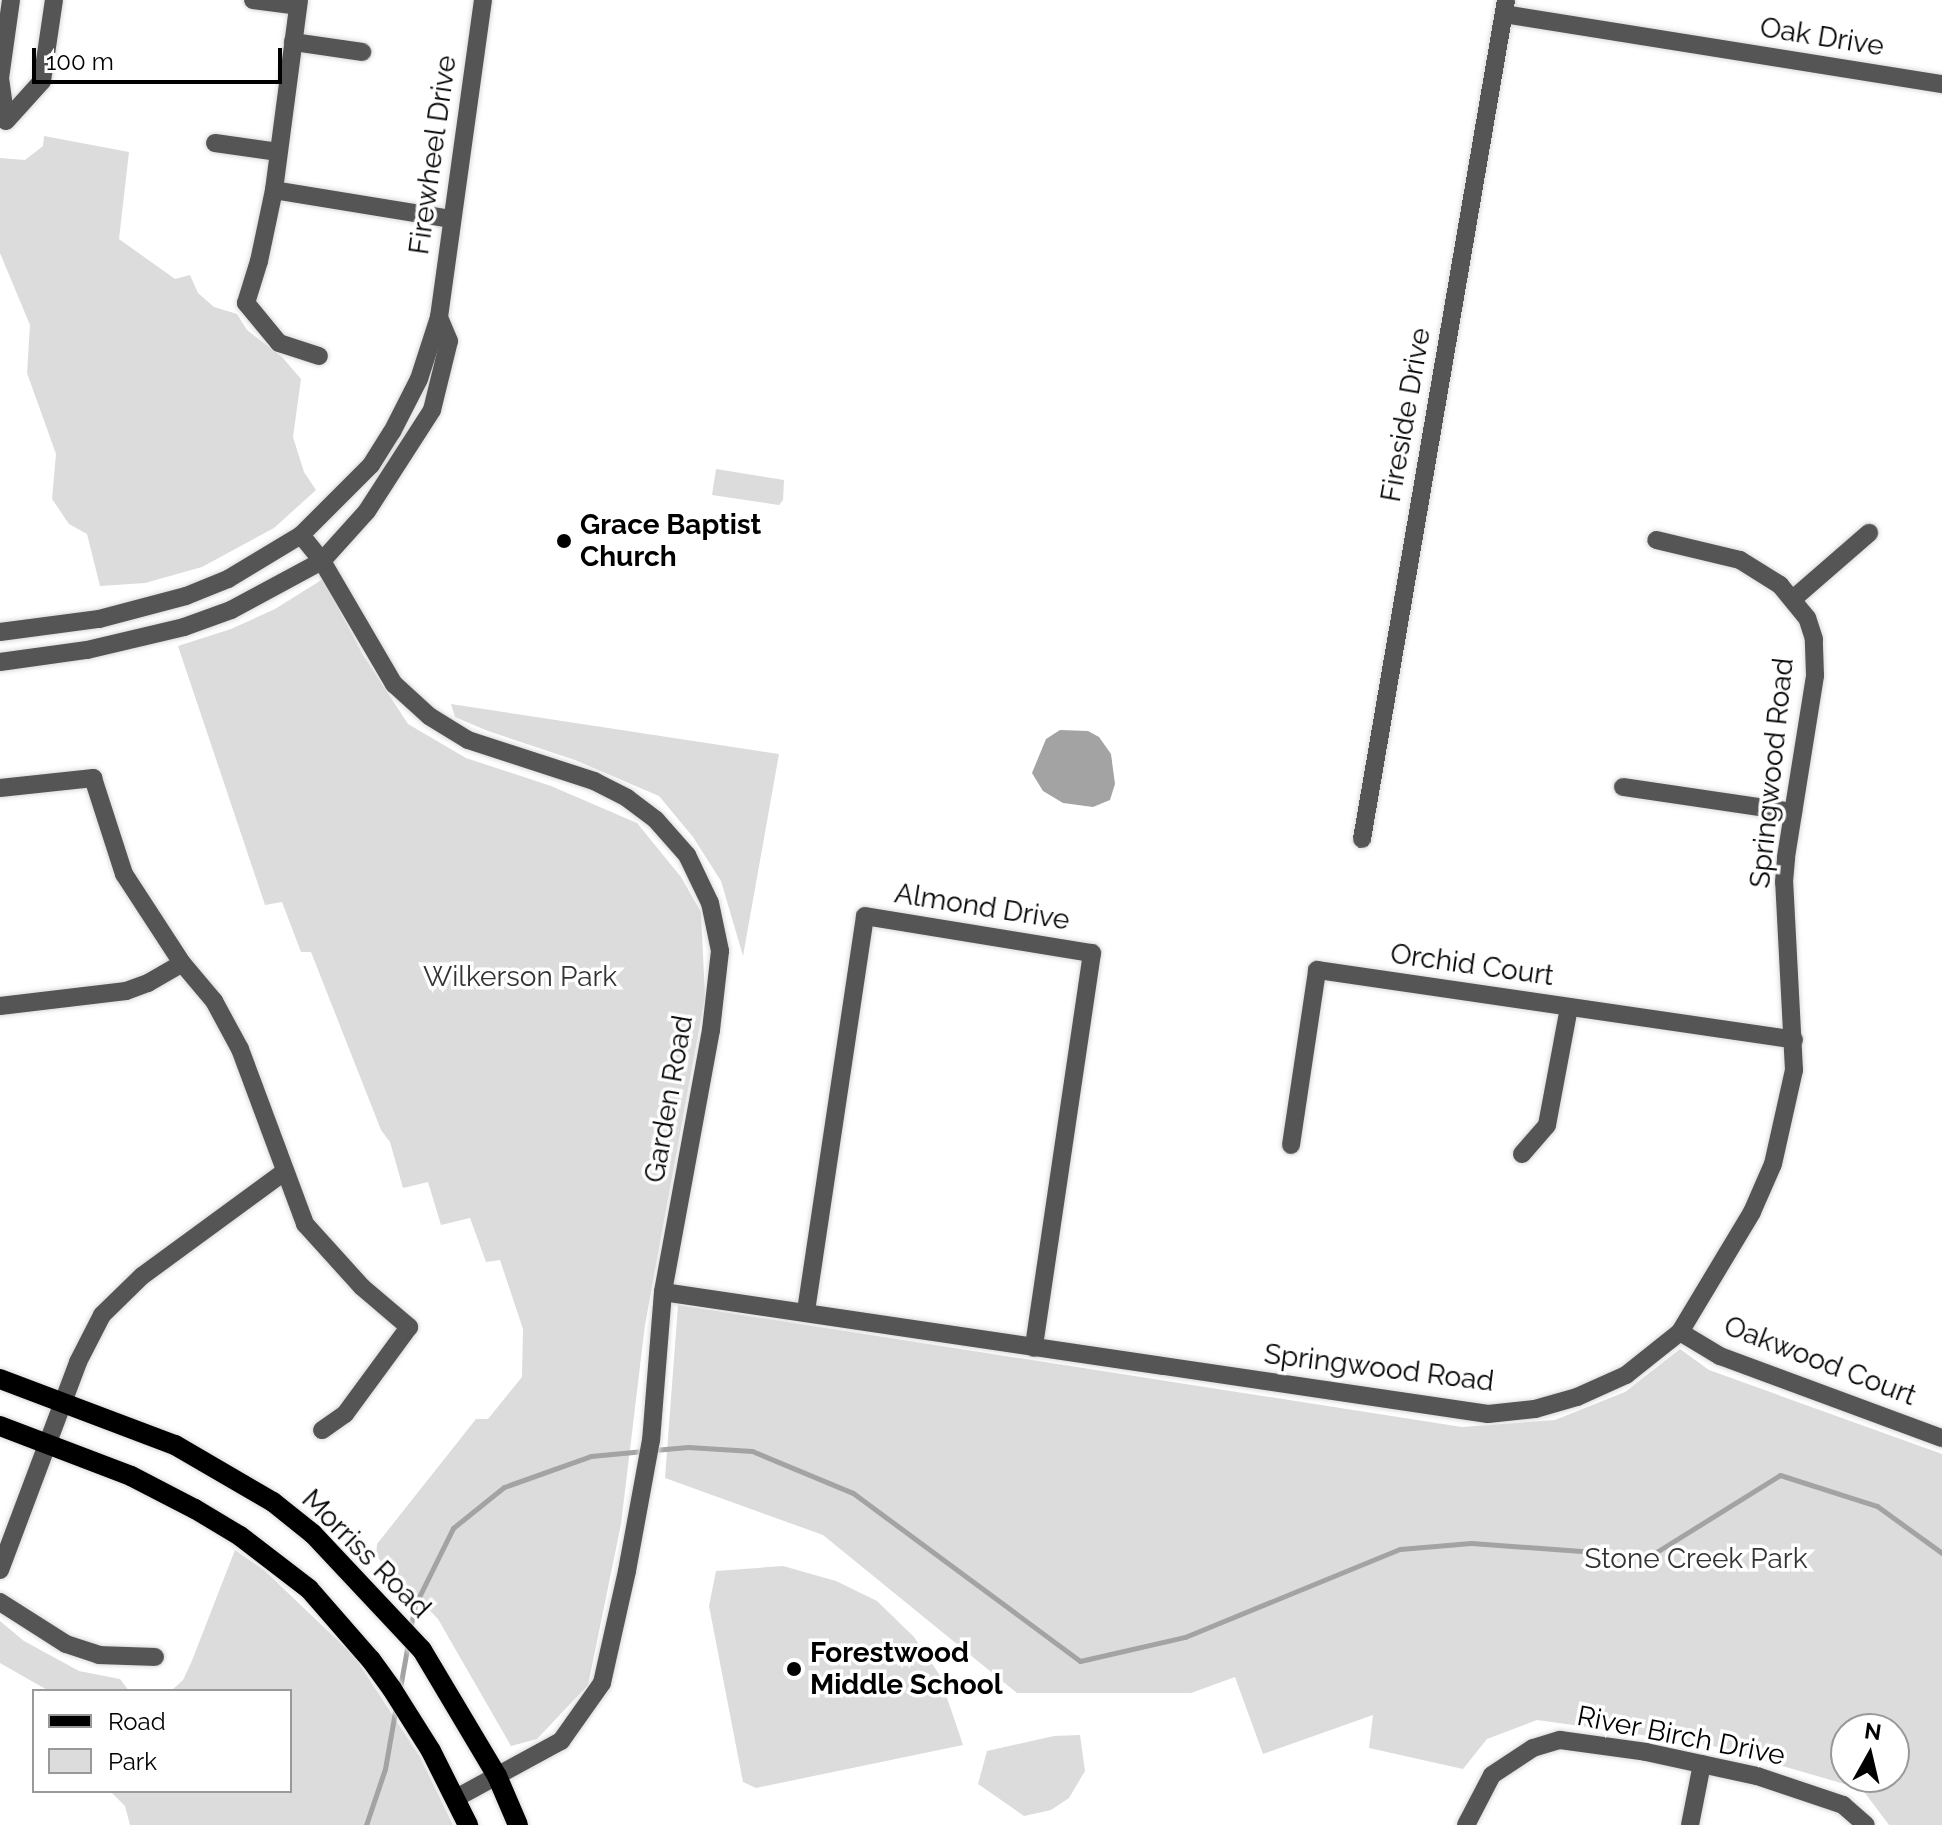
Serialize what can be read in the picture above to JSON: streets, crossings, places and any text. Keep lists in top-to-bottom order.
{
  "streets": {
    "main road": ["Morriss Road"],
    "street": [
      "Oak Drive",
      "Firewheel Drive",
      "Fireside Drive",
      "Springwood Road",
      "Almond Drive",
      "Orchid Court",
      "Garden Road",
      "Oakwood Court",
      "River Birch Drive"
    ]
  },
  "crossings": [
    ["Oak Drive", "Fireside Drive"],
    ["Firewheel Drive", "Garden Road"],
    ["Springwood Road", "Almond Drive"],
    ["Springwood Road", "Orchid Court"],
    ["Springwood Road", "Garden Road"],
    ["Springwood Road", "Oakwood Court"],
    ["Garden Road", "Morriss Road"]
  ],
  "parks": ["Wilkerson Park", "Stone Creek Park"],
  "places": ["Grace Baptist Church", "Forestwood Middle School"],
  "legend": ["Road", "Park"],
  "scale_bar": "100 m",
  "north": "top"
}
